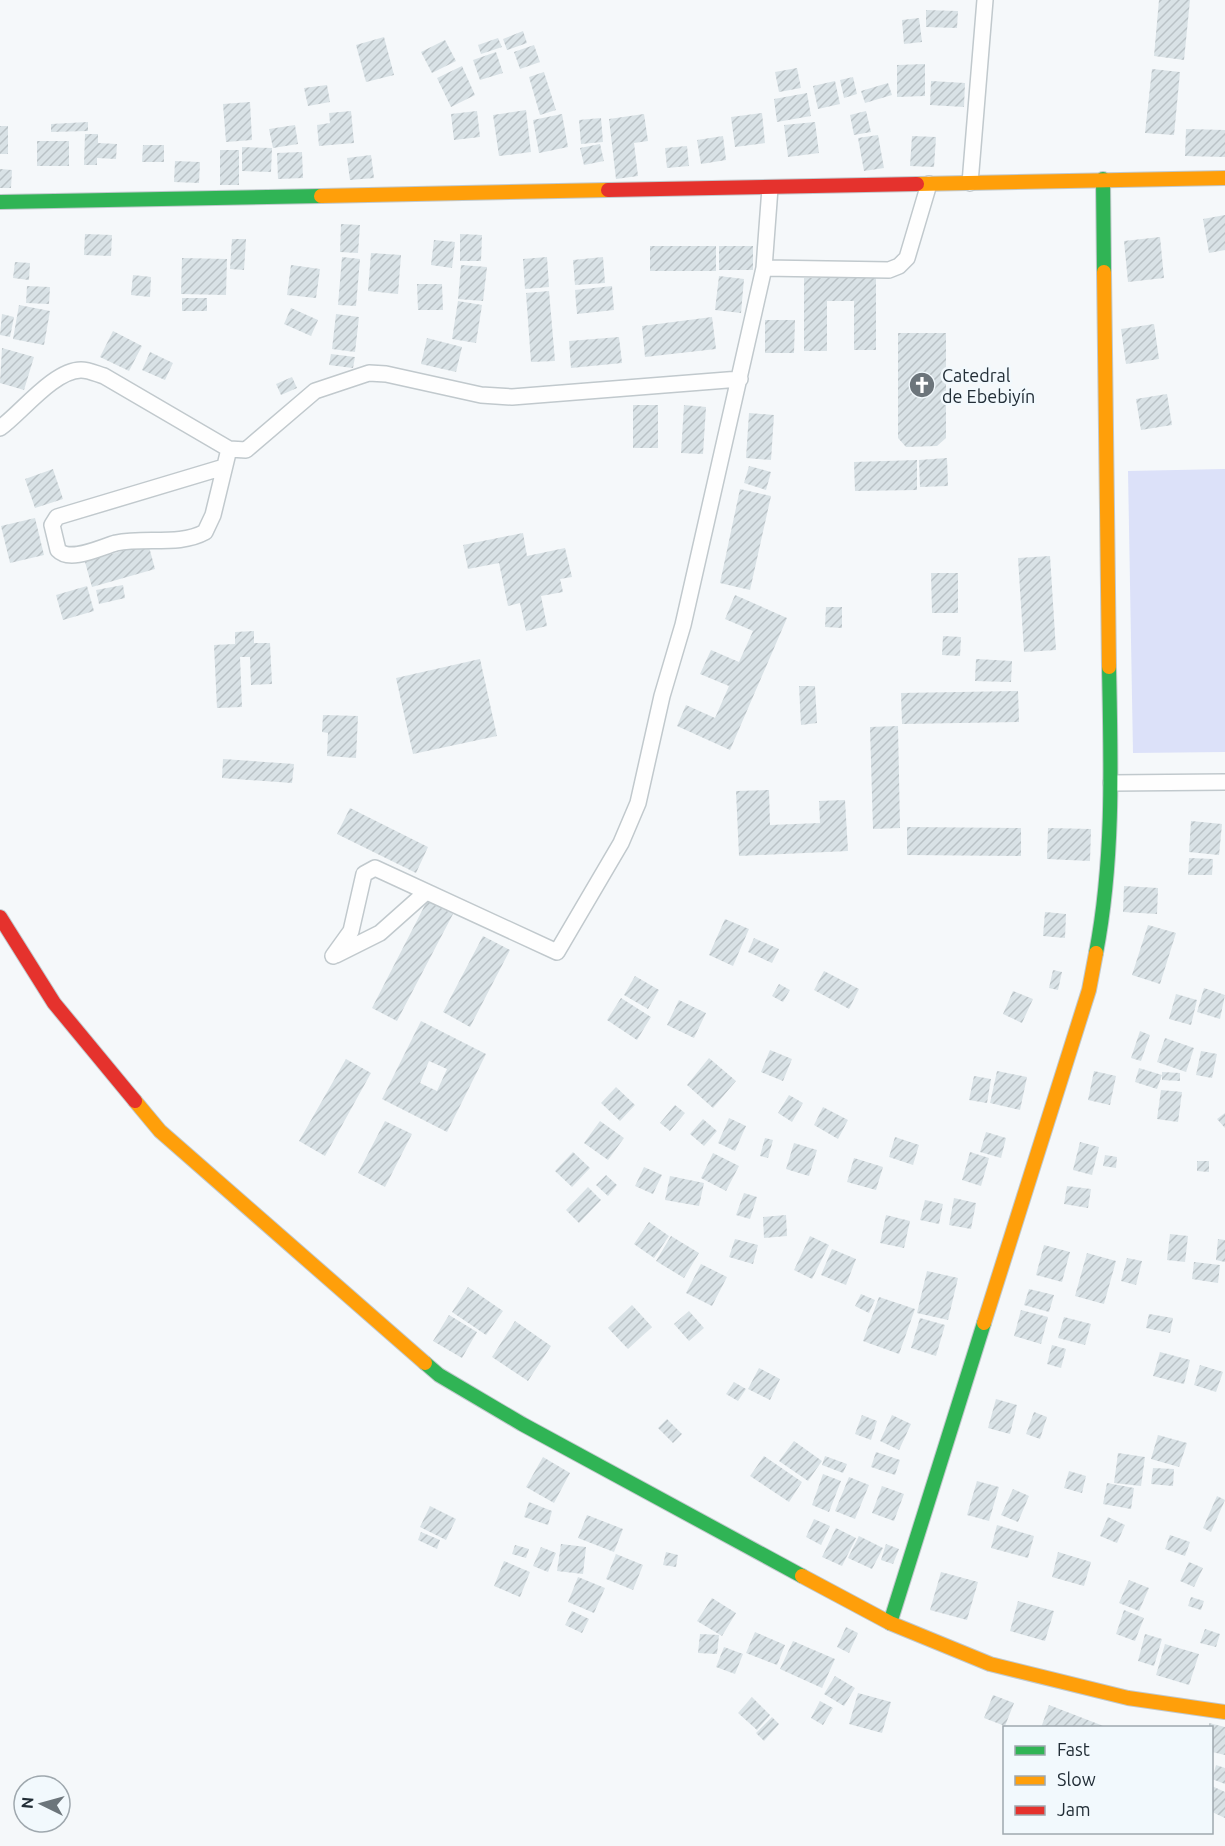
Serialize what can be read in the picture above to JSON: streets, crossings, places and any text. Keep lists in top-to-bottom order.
{
  "places": {
    "church": ["Catedral de Ebebiyín"]
  },
  "legend": ["Fast", "Slow", "Jam"],
  "north": "left"
}
